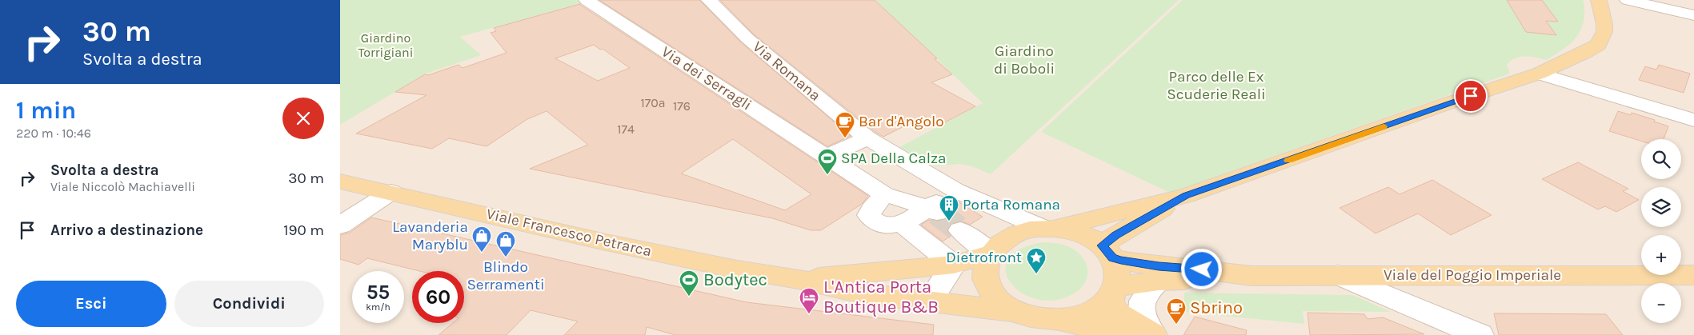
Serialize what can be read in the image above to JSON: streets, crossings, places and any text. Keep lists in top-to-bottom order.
{
  "streets": {
    "main road": ["Viale Francesco Petrarca", "Viale del Poggio Imperiale"],
    "street": ["Via Romana", "Via dei Serragli"]
  },
  "crossings": [
    ["Via Romana", "Viale Francesco Petrarca"],
    ["Via Romana", "Viale del Poggio Imperiale"],
    ["Viale Francesco Petrarca", "Viale del Poggio Imperiale"]
  ],
  "parks": ["Giardino Torrigiani", "Giardino di Boboli", "Parco delle Ex Scuderie Reali"],
  "places": {
    "cafe": ["Bar d'Angolo", "Sbrino"],
    "sports": ["SPA Della Calza", "Bodytec"],
    "building": ["Porta Romana"],
    "shop": ["Lavanderia Maryblu", "Blindo Serramenti"],
    "place": ["Dietrofront"],
    "hotel": ["L'Antica Porta Boutique B&B"]
  },
  "house_numbers": ["170a", "176", "174"],
  "page": {
    "turn": ["30 m", "Svolta a destra"],
    "heading": ["1 min", "220 m · 10:46"],
    "map_buttons": ["+", "−"],
    "list": [
      {
        "name": "Svolta a destra",
        "note": "Viale Niccolò Machiavelli",
        "value": "30 m"
      },
      {
        "name": "Arrivo a destinazione",
        "value": "190 m"
      }
    ],
    "speed": "55 km/h",
    "limit": "60",
    "buttons": ["Esci", "Condividi"]
  }
}
